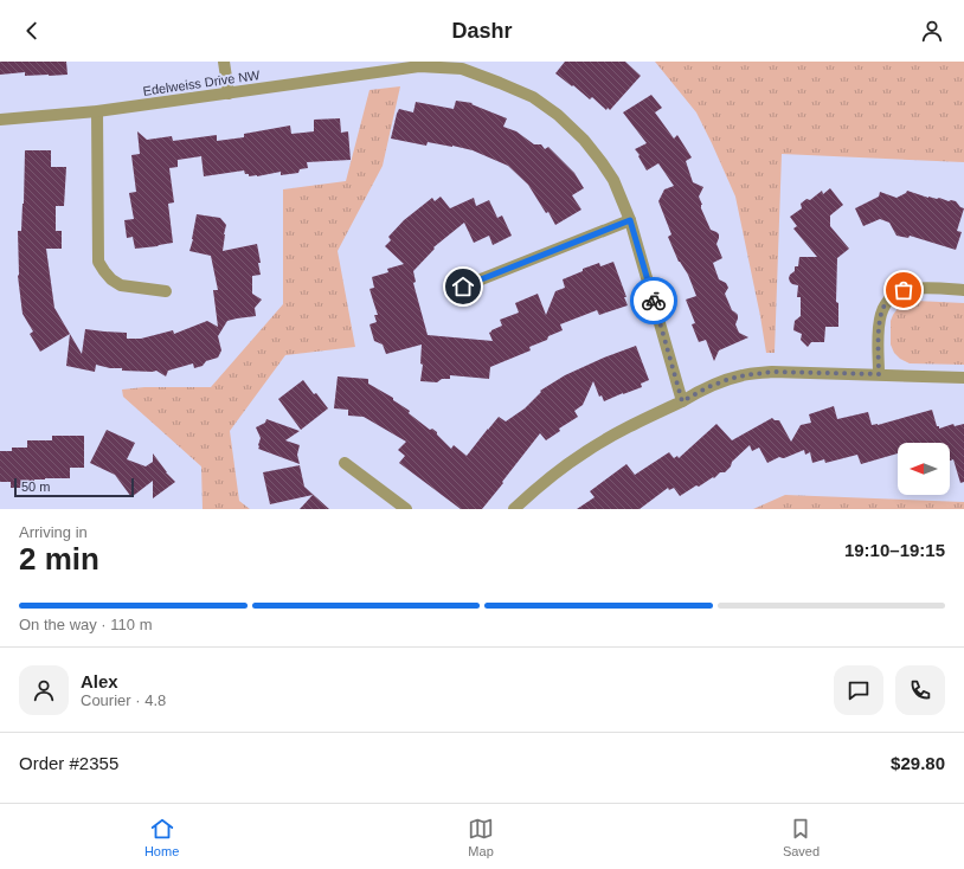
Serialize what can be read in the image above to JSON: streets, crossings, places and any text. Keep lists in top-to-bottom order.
{
  "streets": {
    "street": ["Edelweiss Drive NW"]
  },
  "scale_bar": "50 m",
  "north": "left",
  "page": {
    "header": "Dashr",
    "scale": "50 m",
    "heading": ["2 min", "Arriving in", "19:10–19:15"],
    "panel": [
      "Alex",
      "Courier · 4.8",
      "Order #2355",
      "$29.80"
    ],
    "bar": "On the way · 110 m",
    "tabs": ["Home", "Map", "Saved"]
  }
}
